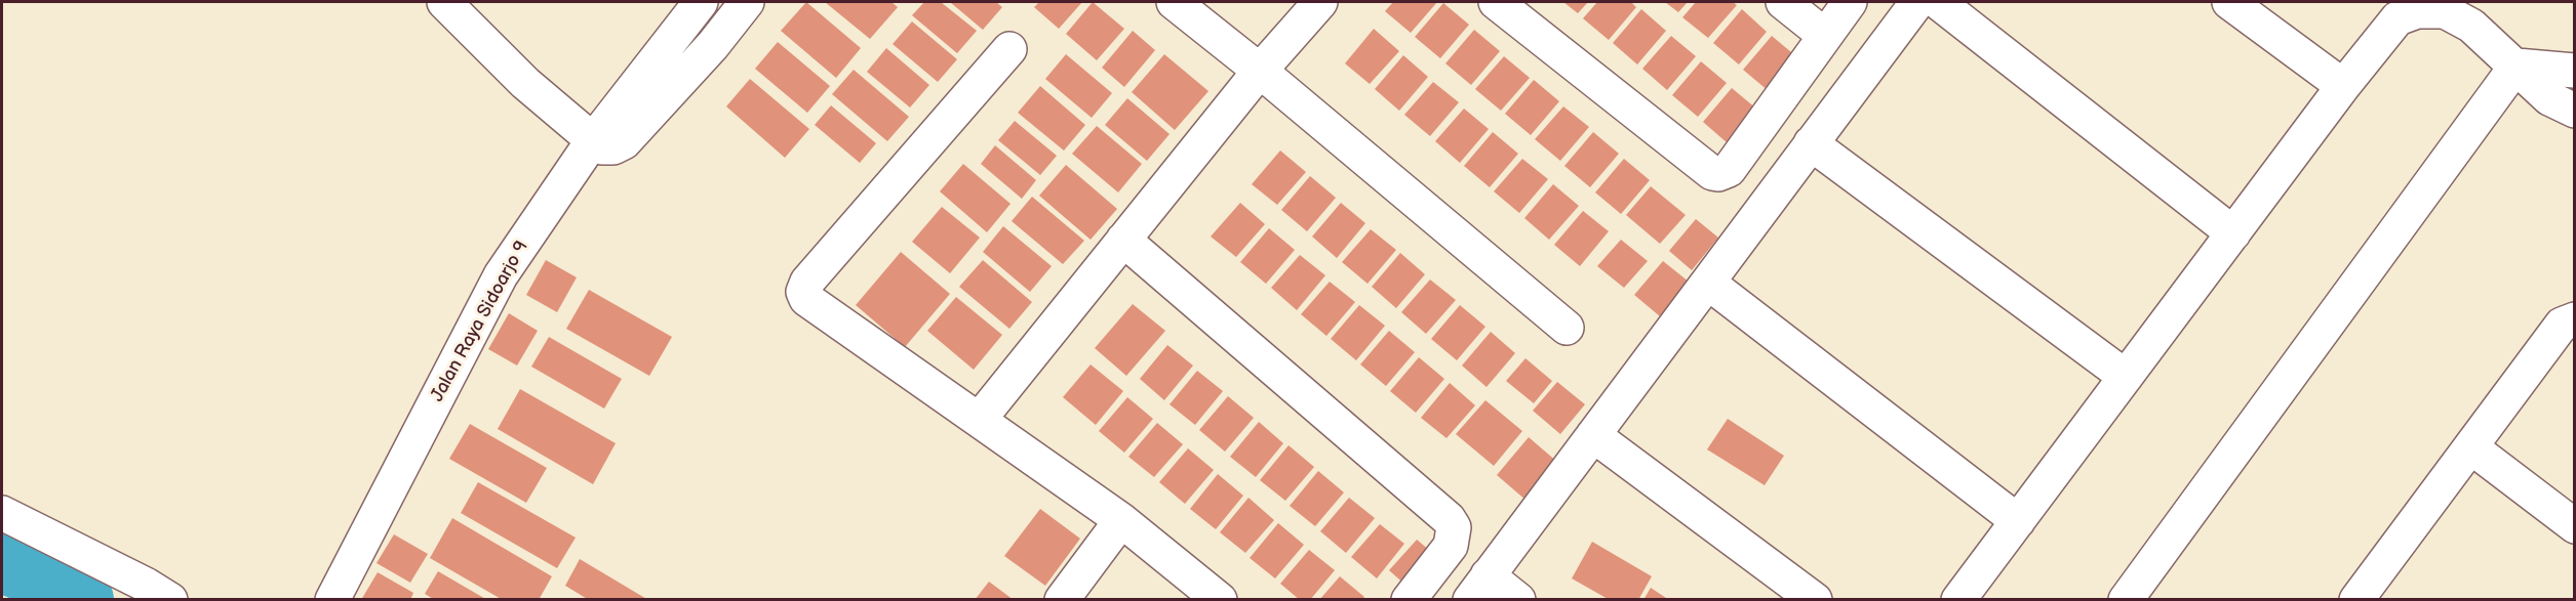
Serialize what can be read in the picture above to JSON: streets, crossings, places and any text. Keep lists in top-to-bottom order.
{
  "streets": {
    "street": ["Jalan Raya Sidoarjo 9"]
  }
}
